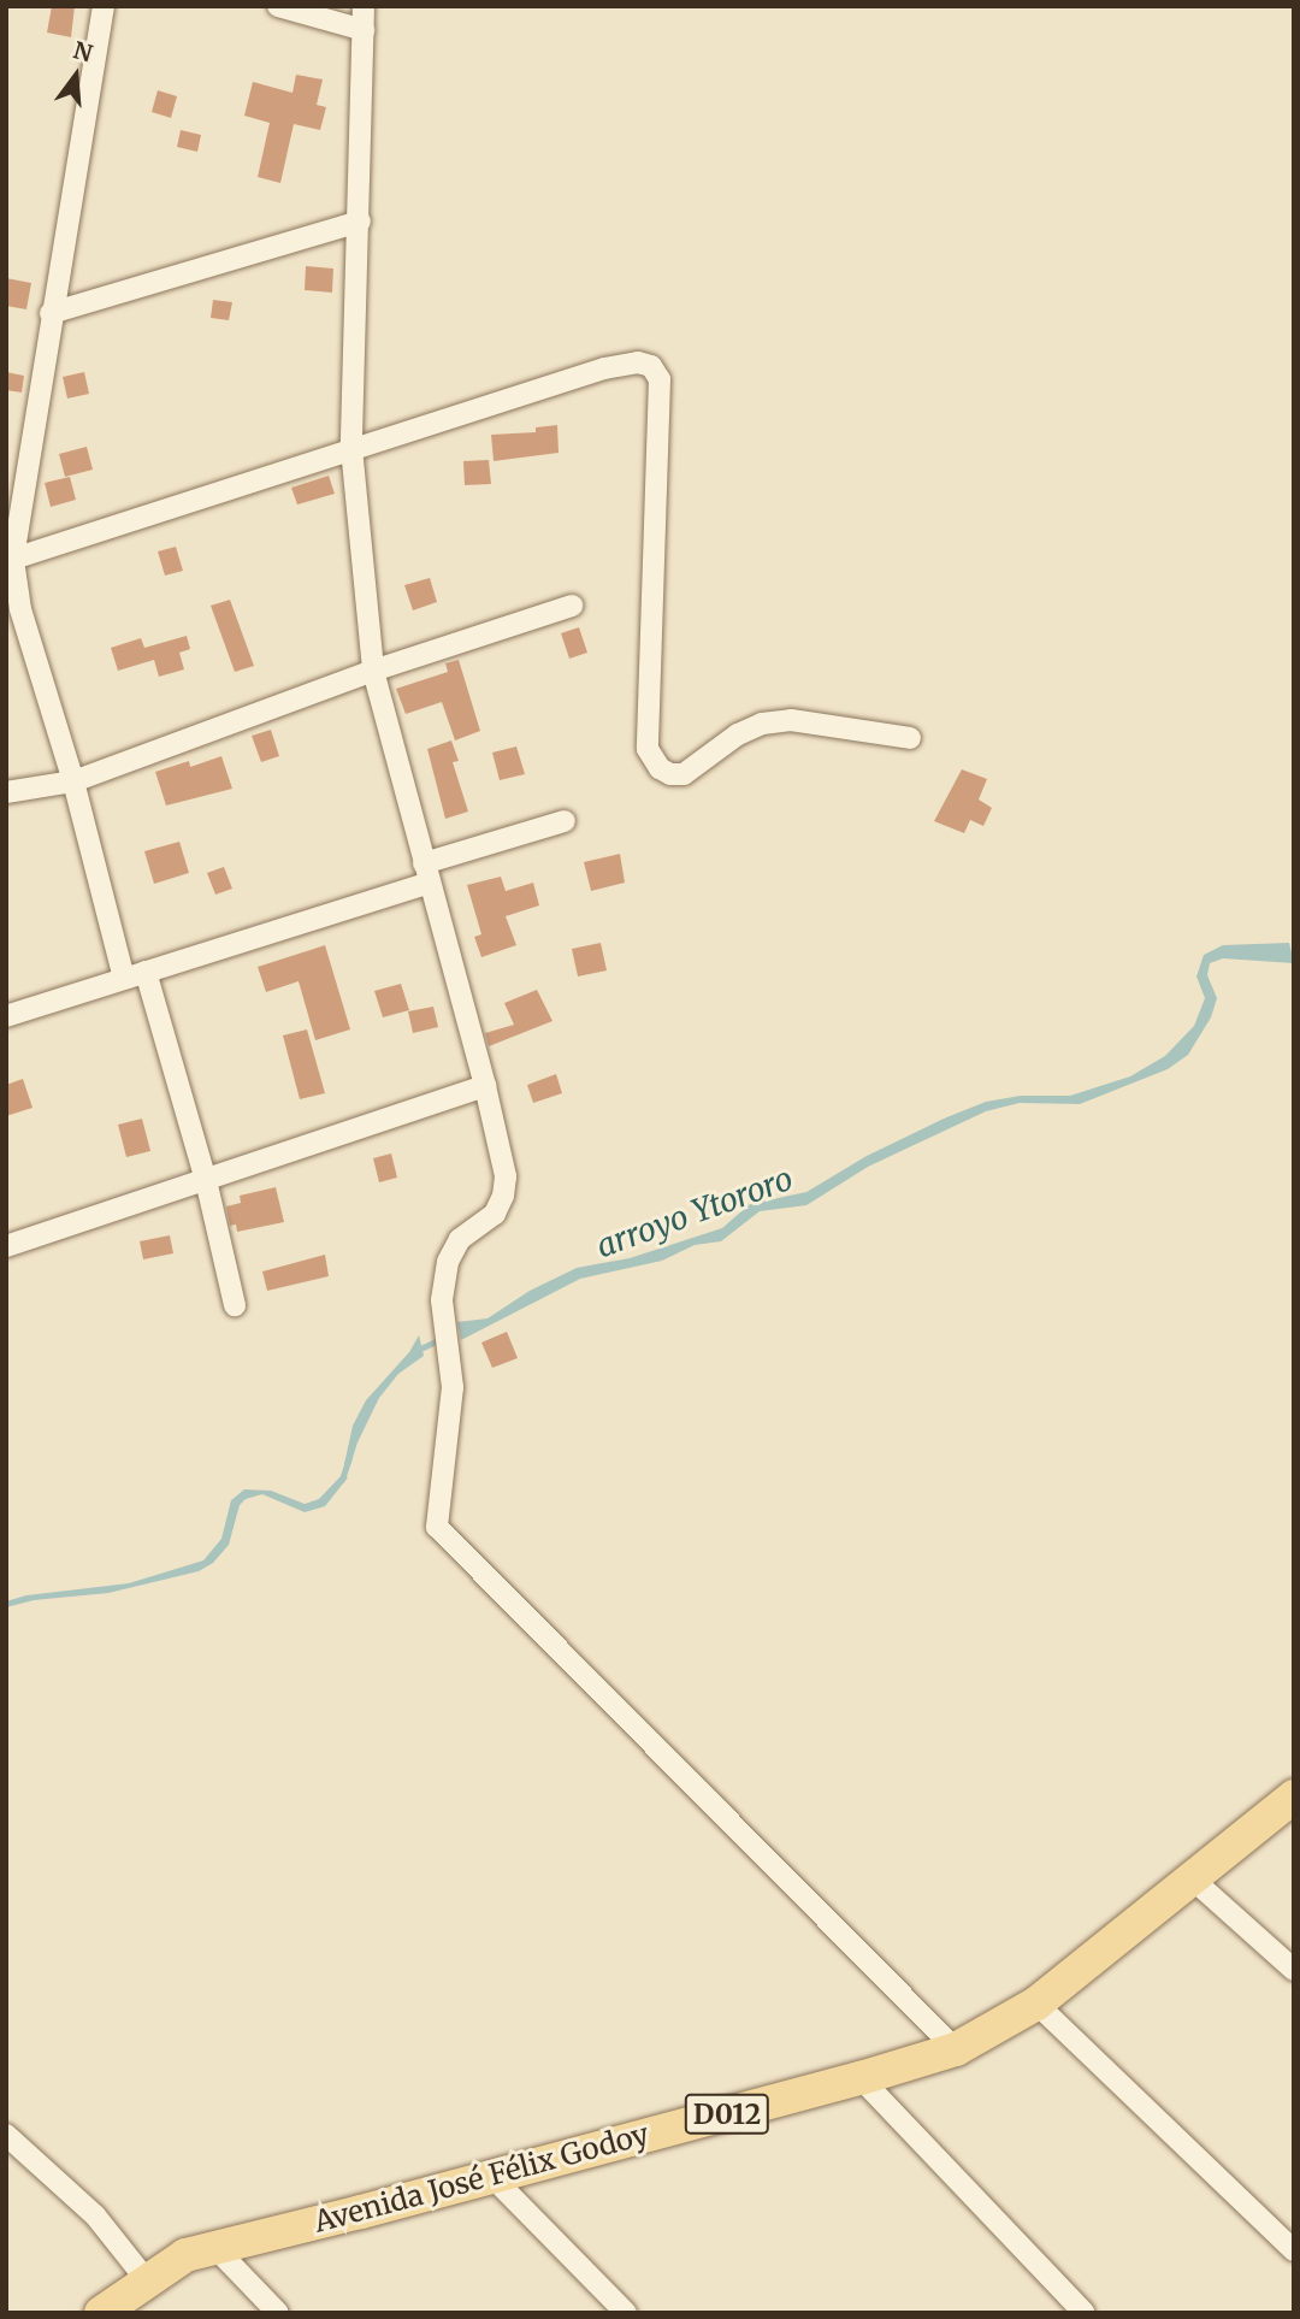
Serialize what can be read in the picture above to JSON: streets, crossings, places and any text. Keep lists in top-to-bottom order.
{
  "streets": {
    "main road": ["D012", "Avenida José Félix Godoy"]
  },
  "water": ["arroyo Ytororo"],
  "north": "top"
}
